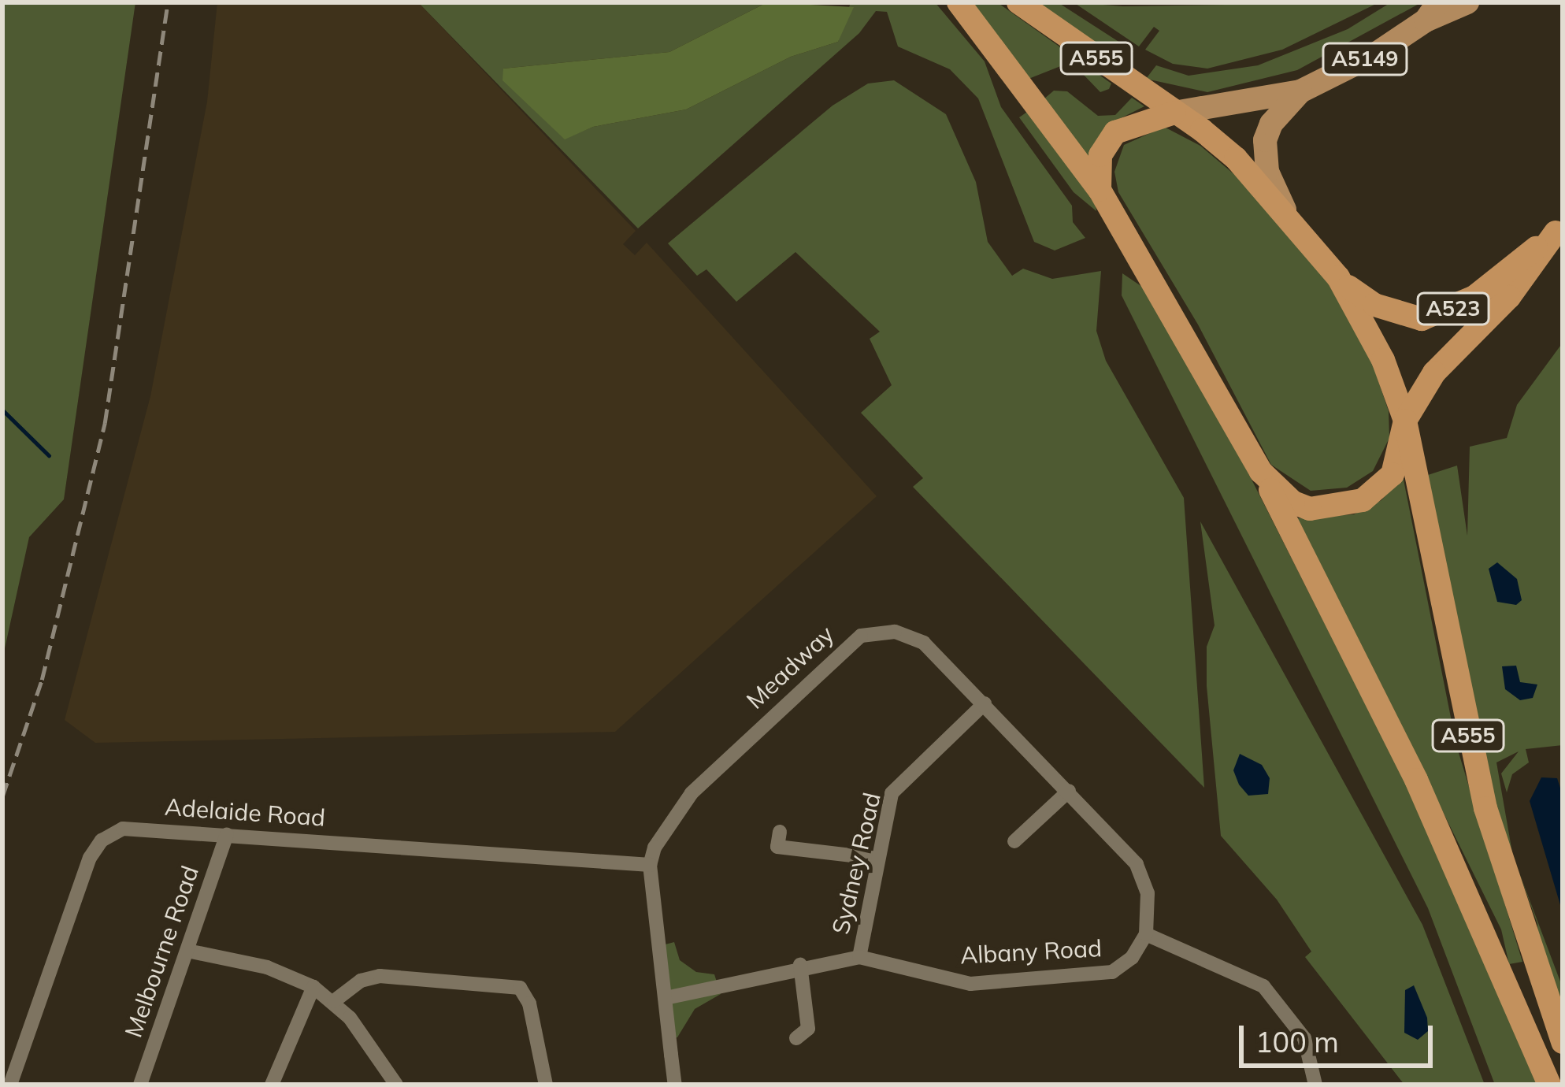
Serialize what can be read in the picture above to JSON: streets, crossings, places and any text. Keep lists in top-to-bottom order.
{
  "streets": {
    "highway": ["A555", "A523"],
    "main road": ["A5149"],
    "street": [
      "Meadway",
      "Adelaide Road",
      "Sydney Road",
      "Melbourne Road",
      "Albany Road"
    ]
  },
  "crossings": [
    ["A555", "A5149"],
    ["A555", "A523"],
    ["Meadway", "Adelaide Road"],
    ["Meadway", "Sydney Road"],
    ["Meadway", "Albany Road"],
    ["Adelaide Road", "Melbourne Road"],
    ["Sydney Road", "Albany Road"]
  ],
  "scale_bar": "100 m"
}
